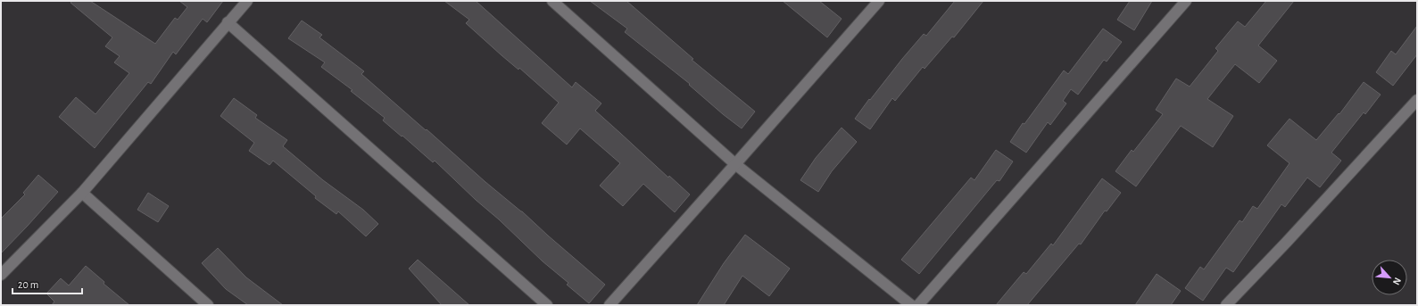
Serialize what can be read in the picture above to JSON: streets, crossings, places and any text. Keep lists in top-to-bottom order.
{
  "scale_bar": "20 m",
  "north": "bottom right"
}
